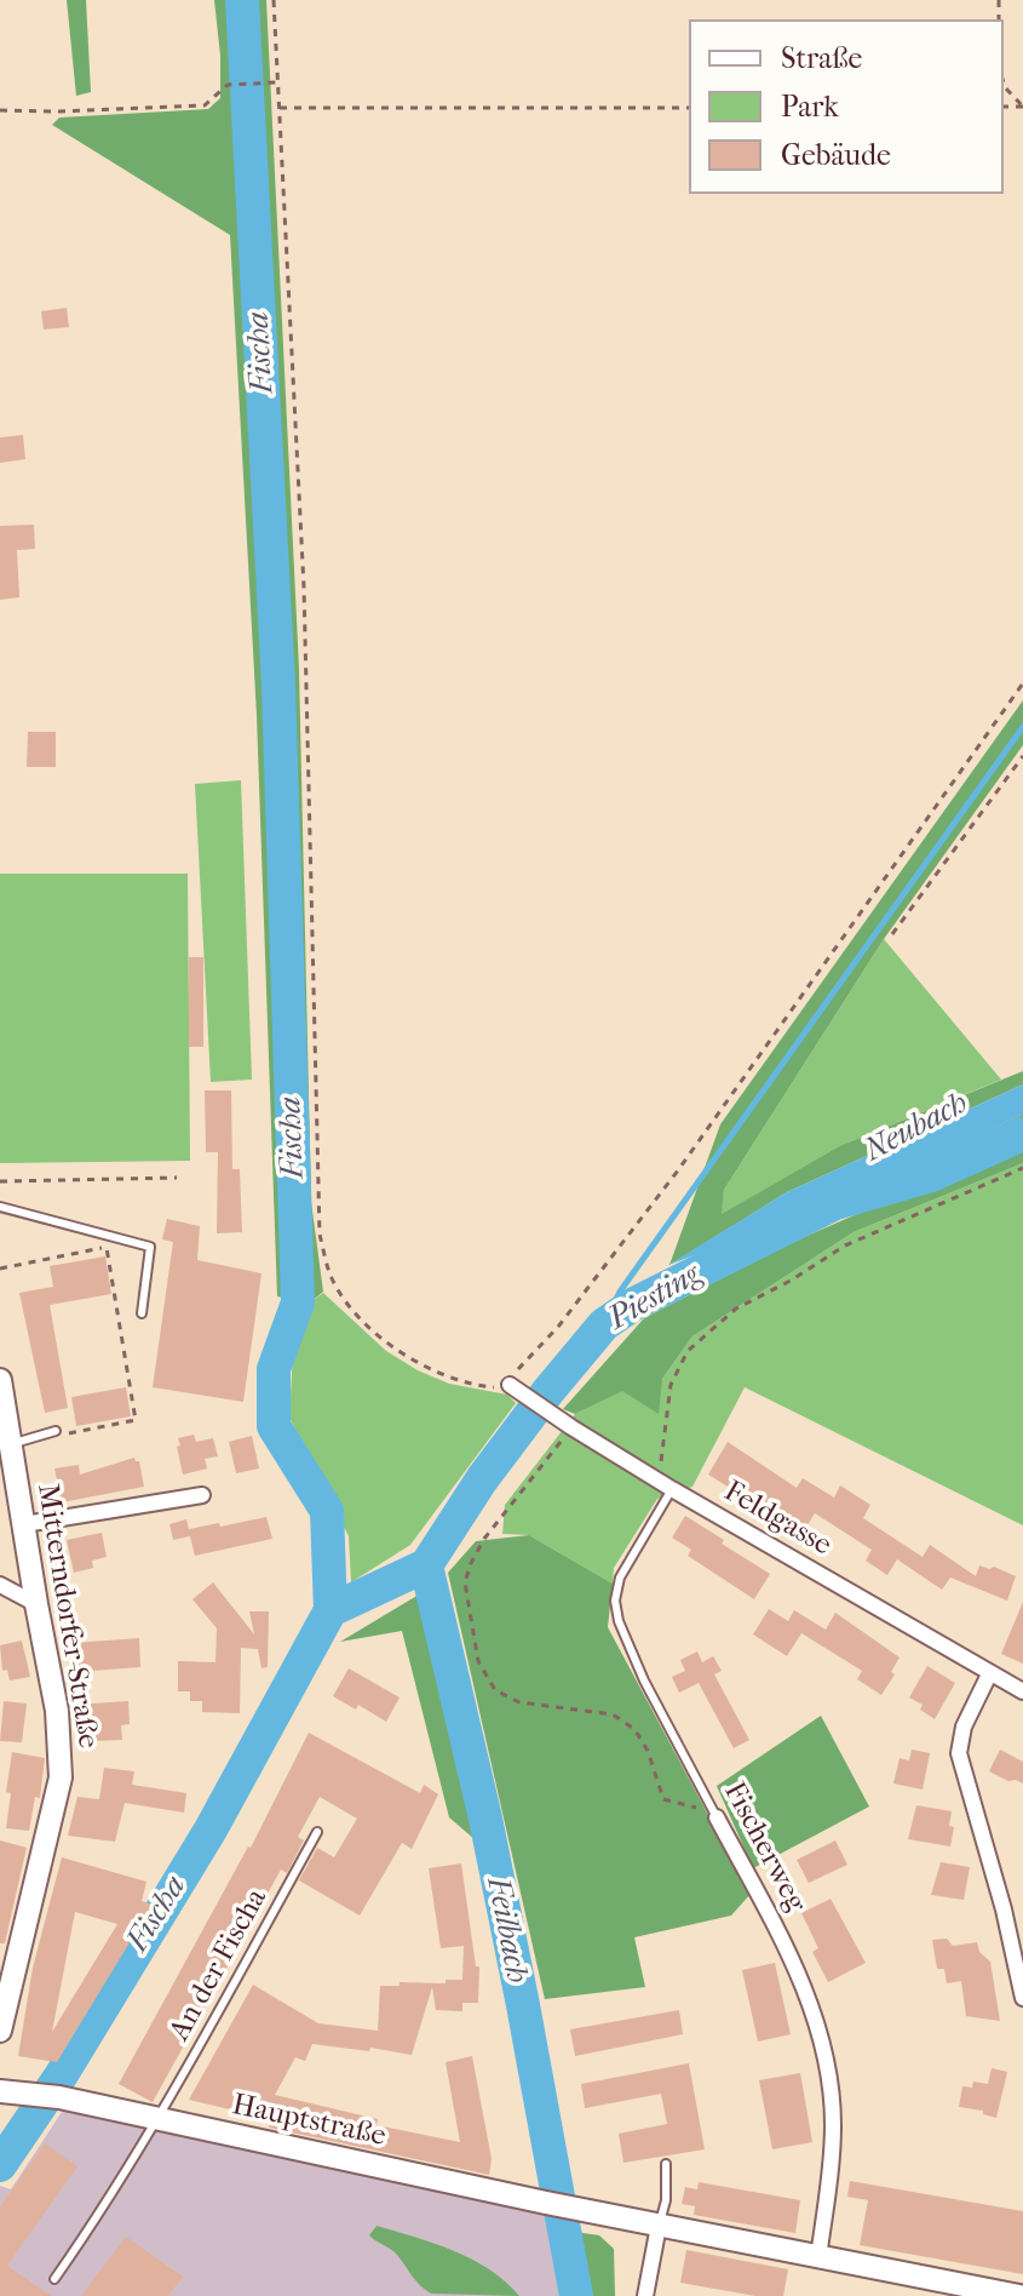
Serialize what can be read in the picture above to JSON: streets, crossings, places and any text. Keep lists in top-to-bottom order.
{
  "streets": {
    "main road": ["Mitterndorfer-Straße", "Hauptstraße"],
    "street": ["Feldgasse", "Fischerweg"],
    "lane": ["An der Fischa"]
  },
  "crossings": [
    ["Feldgasse", "Fischerweg"],
    ["An der Fischa", "Hauptstraße"]
  ],
  "water": [
    "Fischa",
    "Neubach",
    "Piesting",
    "Feilbach"
  ],
  "legend": ["Straße", "Park", "Gebäude"]
}
